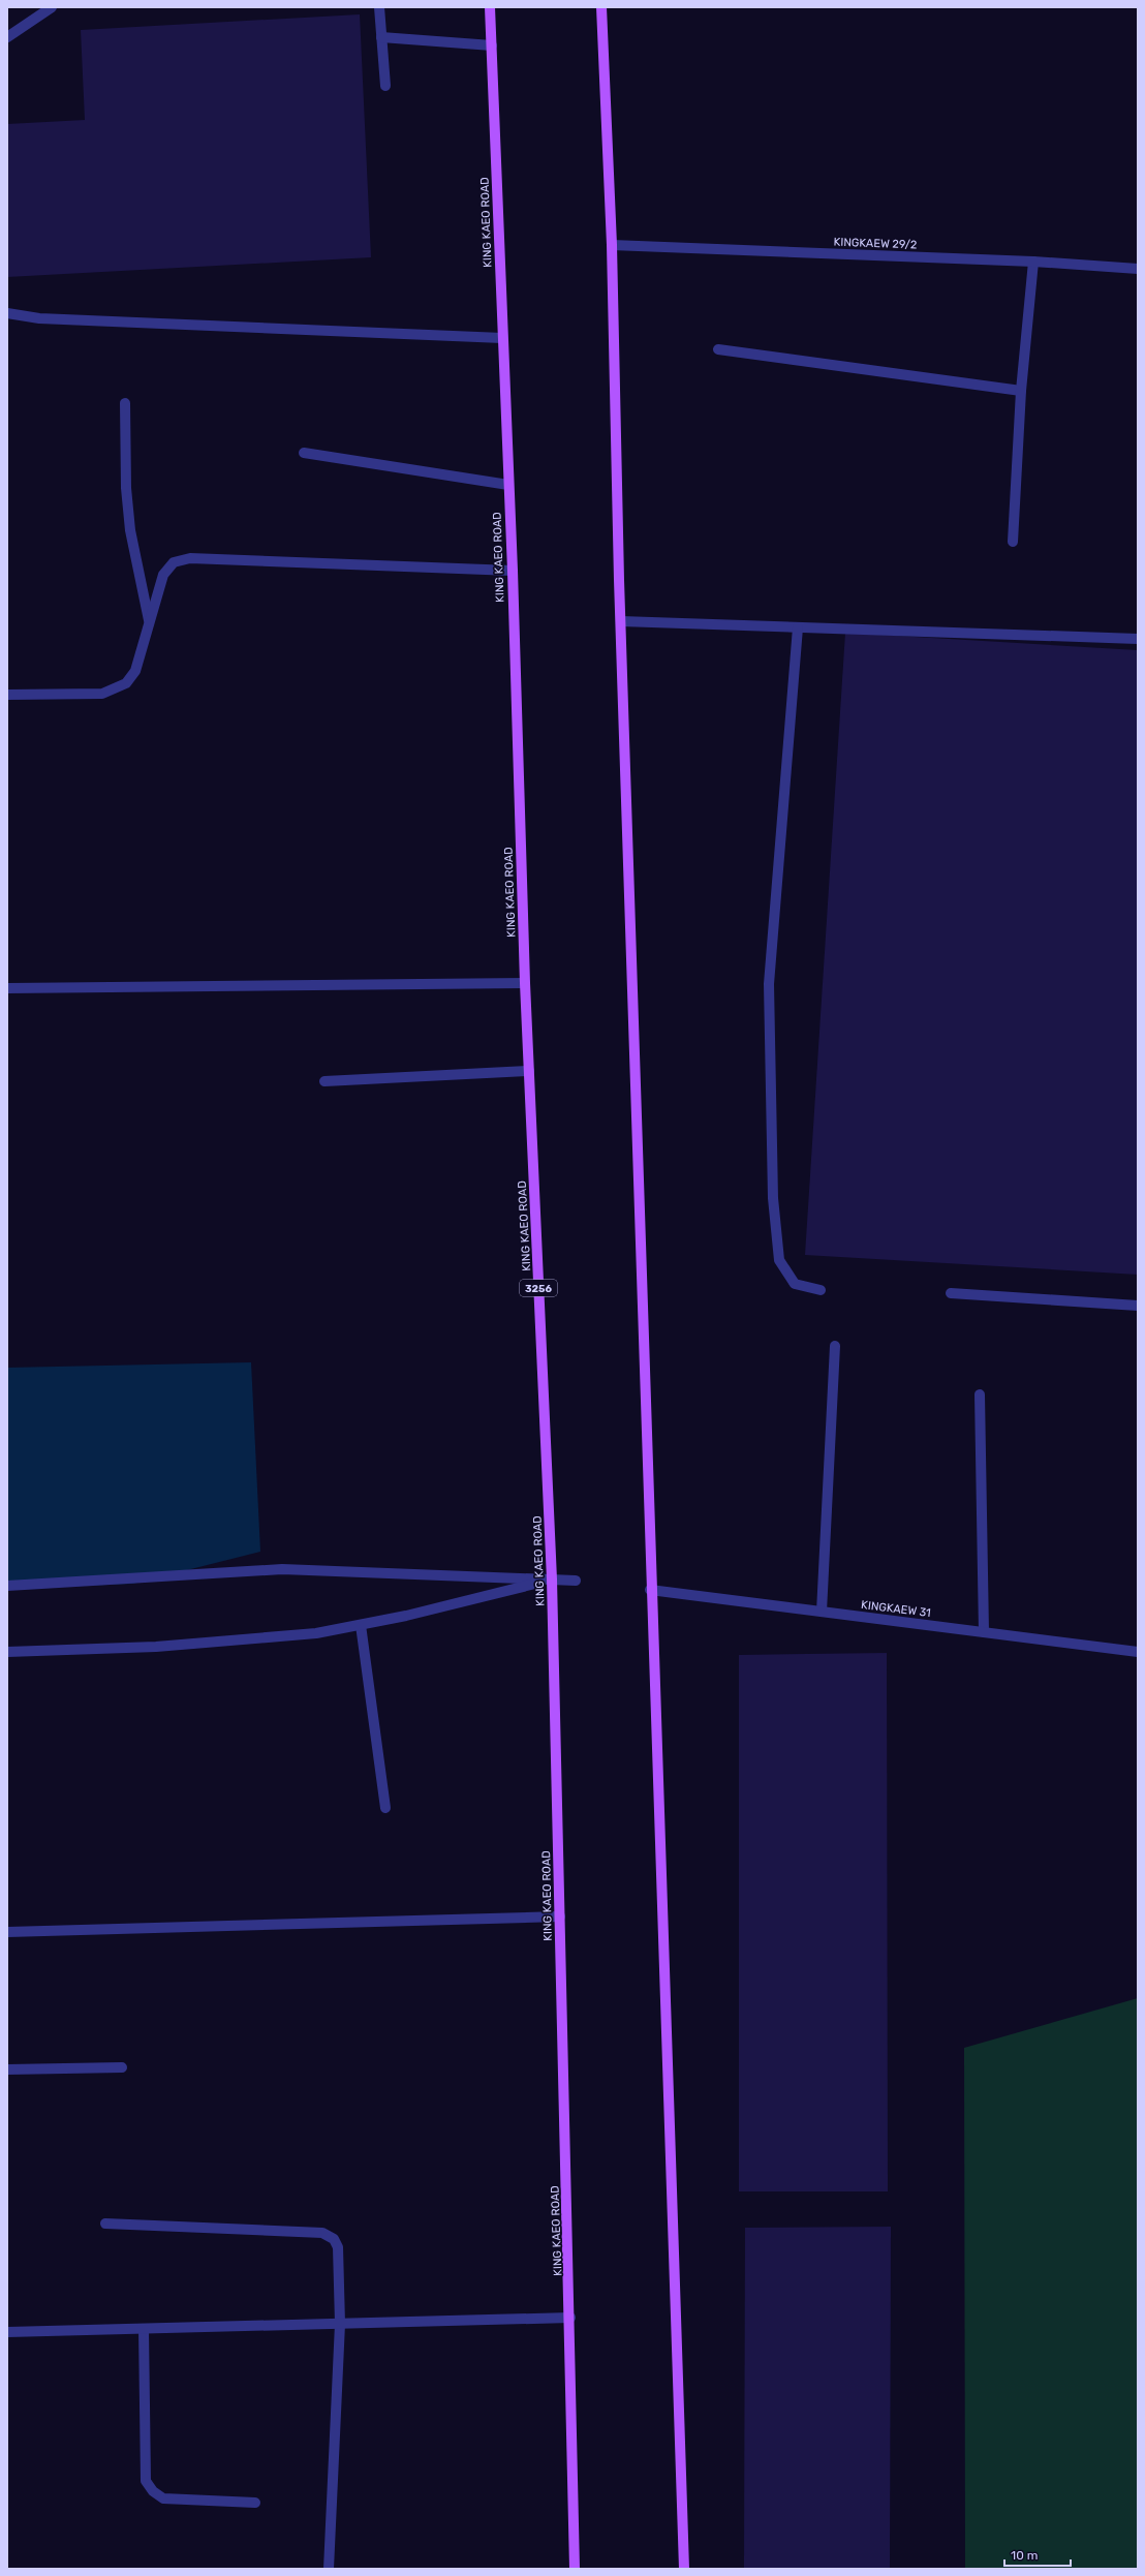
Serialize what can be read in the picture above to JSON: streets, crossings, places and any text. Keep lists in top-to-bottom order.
{
  "streets": {
    "main road": ["KING KAEO ROAD", "3256"],
    "street": ["KINGKAEW 29/2", "KINGKAEW 31"]
  },
  "scale_bar": "10 m"
}
